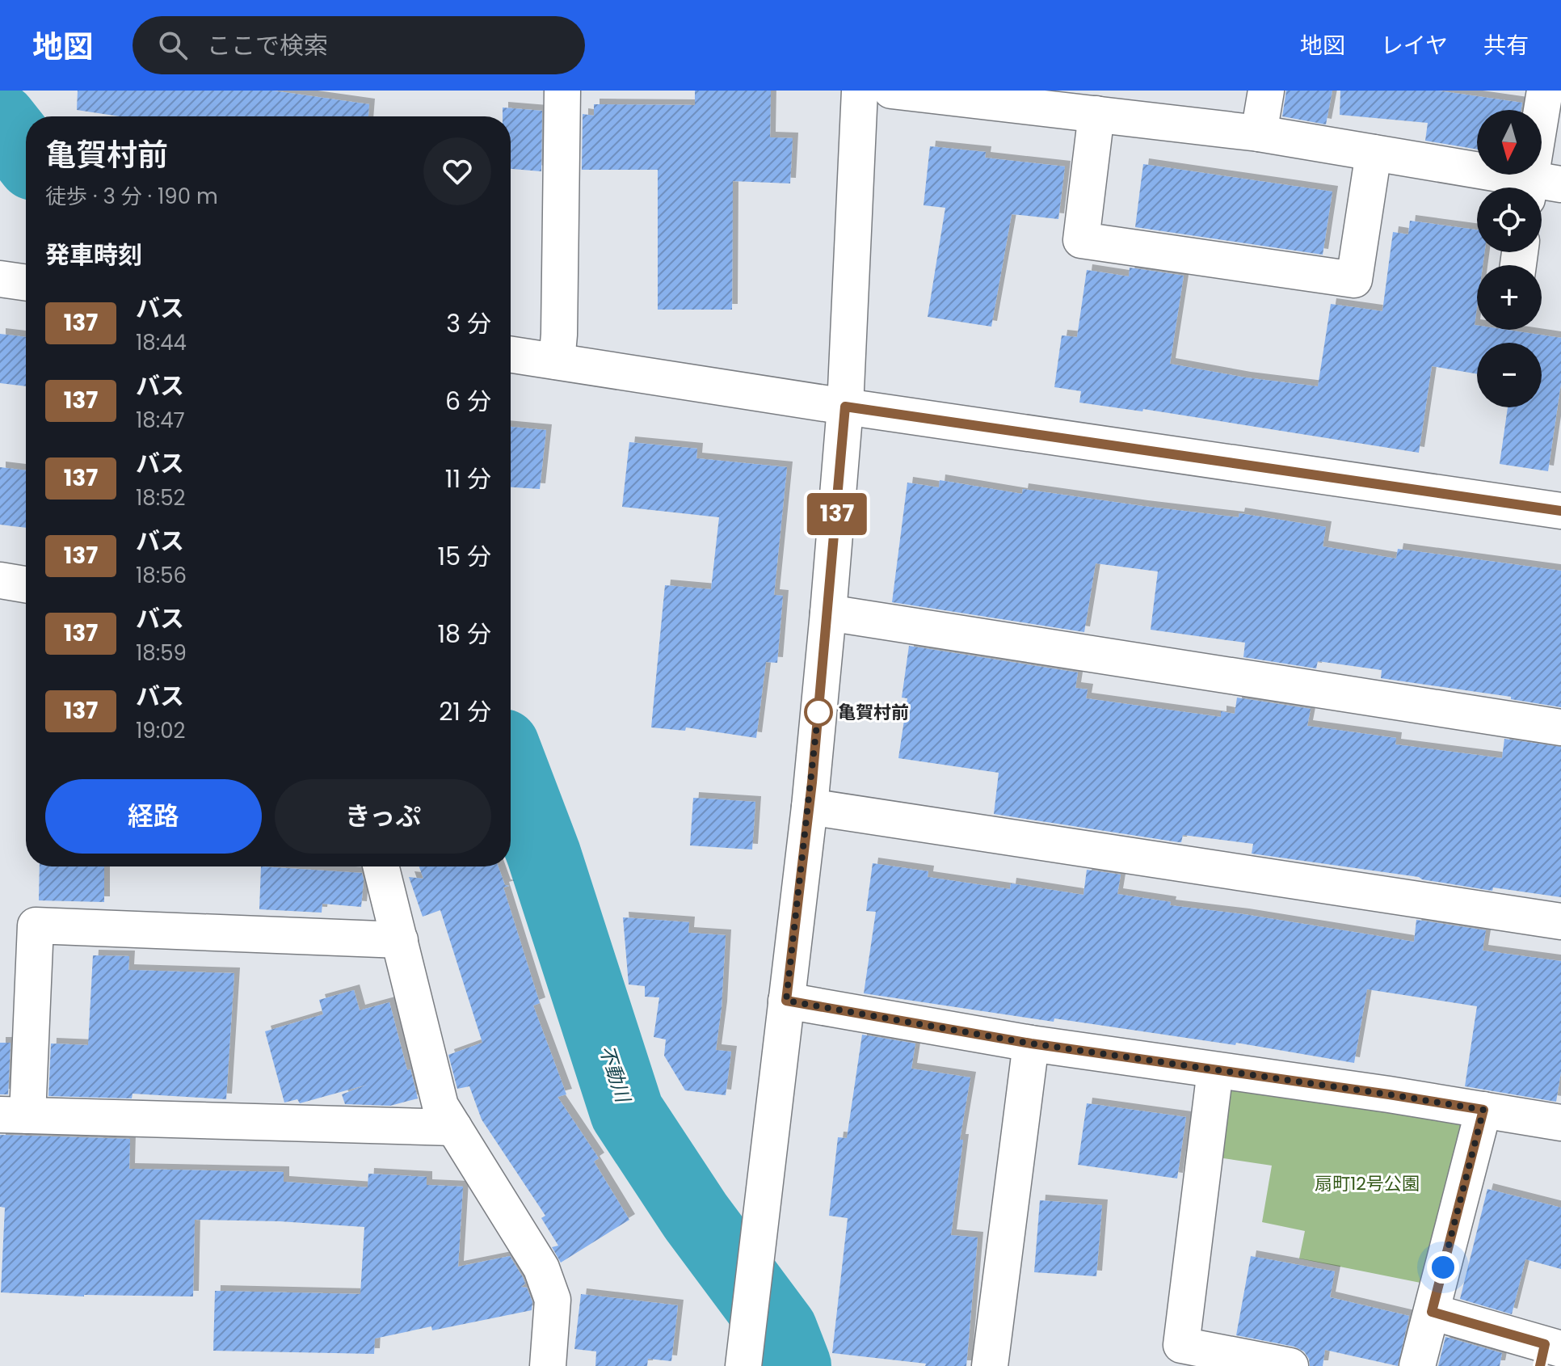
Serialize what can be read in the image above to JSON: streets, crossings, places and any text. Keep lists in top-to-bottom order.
{
  "water": ["不動川"],
  "parks": ["扇町12号公園"],
  "places": ["亀賀村前"],
  "lines": ["bus line 137"],
  "north": "bottom",
  "page": {
    "header": "地図",
    "search": "ここで検索",
    "nav": ["地図", "レイヤ", "共有"],
    "on_map": "137",
    "map_buttons": ["+", "−"],
    "heading": [
      ["亀賀村前", "徒歩 · 3 分 · 190 m"],
      "発車時刻"
    ],
    "list": [
      {
        "mark": "137",
        "name": "バス",
        "note": "18:44",
        "value": "3 分"
      },
      {
        "mark": "137",
        "name": "バス",
        "note": "18:47",
        "value": "6 分"
      },
      {
        "mark": "137",
        "name": "バス",
        "note": "18:52",
        "value": "11 分"
      },
      {
        "mark": "137",
        "name": "バス",
        "note": "18:56",
        "value": "15 分"
      },
      {
        "mark": "137",
        "name": "バス",
        "note": "18:59",
        "value": "18 分"
      },
      {
        "mark": "137",
        "name": "バス",
        "note": "19:02",
        "value": "21 分"
      }
    ],
    "buttons": ["経路", "きっぷ"]
  }
}
